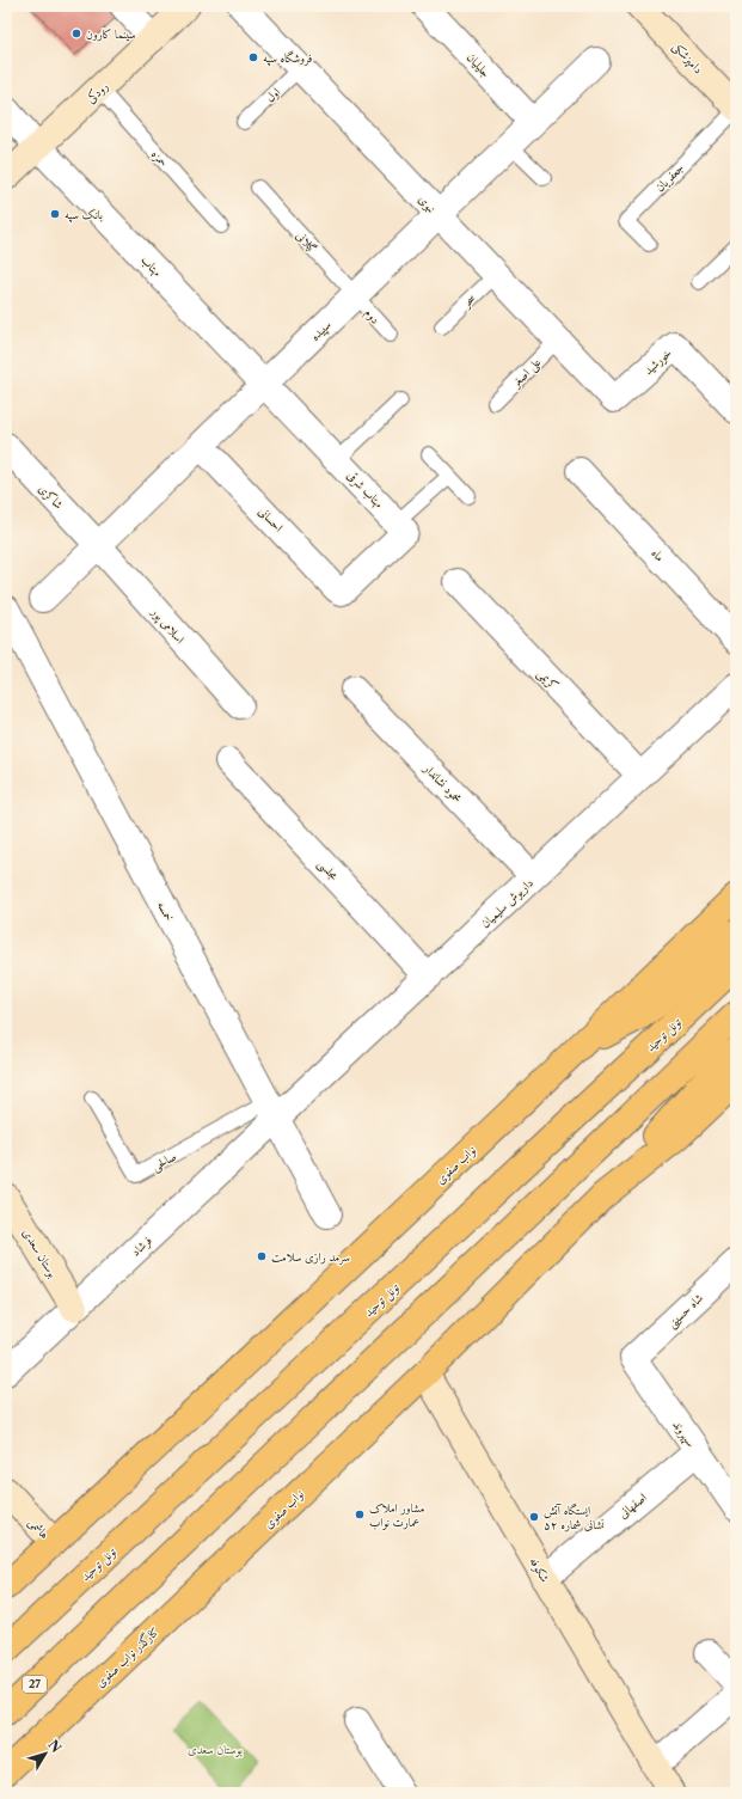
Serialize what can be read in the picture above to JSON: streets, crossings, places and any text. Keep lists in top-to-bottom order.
{
  "streets": {
    "main road": [
      "تونل توحید",
      "نواب صفوی",
      "کنارگذر نواب صفوی",
      "27"
    ],
    "street": [
      "دامپزشکی",
      "جلیلیان",
      "رودکی",
      "نبوی",
      "مهتاب",
      "سپیده",
      "خورشید",
      "مهتاب شرقی",
      "شاکری",
      "احسانی",
      "ماه",
      "اسلامی پور",
      "کریمی",
      "محمود نشاندار",
      "مجلسی",
      "داریوش سلیمیان",
      "خمسه",
      "فرشاد",
      "بوستان سعدی",
      "شاه حسینی",
      "سپهروند",
      "اصفهانی",
      "هاشمی",
      "شکوفه"
    ],
    "lane": [
      "اول",
      "حمزه",
      "جعفریان",
      "گیلانی",
      "سحر",
      "دوم",
      "علی اصغر",
      "صالحی"
    ]
  },
  "crossings": [
    ["دامپزشکی", "جعفریان"],
    ["جلیلیان", "سپیده"],
    ["رودکی", "حمزه"],
    ["رودکی", "مهتاب"],
    ["اول", "نبوی"],
    ["نبوی", "سحر"],
    ["نبوی", "سپیده"],
    ["نبوی", "خورشید"],
    ["نبوی", "علی اصغر"],
    ["گیلانی", "دوم"],
    ["گیلانی", "سپیده"],
    ["مهتاب", "سپیده"],
    ["مهتاب", "مهتاب شرقی"],
    ["دوم", "سپیده"],
    ["سپیده", "مهتاب شرقی"],
    ["سپیده", "شاکری"],
    ["سپیده", "احسانی"],
    ["سپیده", "اسلامی پور"],
    ["مهتاب شرقی", "احسانی"],
    ["شاکری", "اسلامی پور"],
    ["کریمی", "داریوش سلیمیان"],
    ["محمود نشاندار", "داریوش سلیمیان"],
    ["مجلسی", "داریوش سلیمیان"],
    ["داریوش سلیمیان", "خمسه"],
    ["داریوش سلیمیان", "صالحی"],
    ["داریوش سلیمیان", "فرشاد"],
    ["خمسه", "صالحی"],
    ["خمسه", "فرشاد"],
    ["صالحی", "فرشاد"],
    ["نواب صفوی", "هاشمی"],
    ["نواب صفوی", "شکوفه"],
    ["نواب صفوی", "کنارگذر نواب صفوی"],
    ["فرشاد", "بوستان سعدی"],
    ["شاه حسینی", "سپهروند"],
    ["سپهروند", "اصفهانی"],
    ["اصفهانی", "شکوفه"]
  ],
  "parks": ["بوستان سعدی"],
  "places": [
    "سینما کارون",
    "فروشگاه سپه",
    "بانک سپه",
    "سرمد رازی سلامت",
    "مشاور املاک عمارت نواب",
    "ایستگاه آتش نشانی شماره ۵۲"
  ],
  "north": "top right"
}
